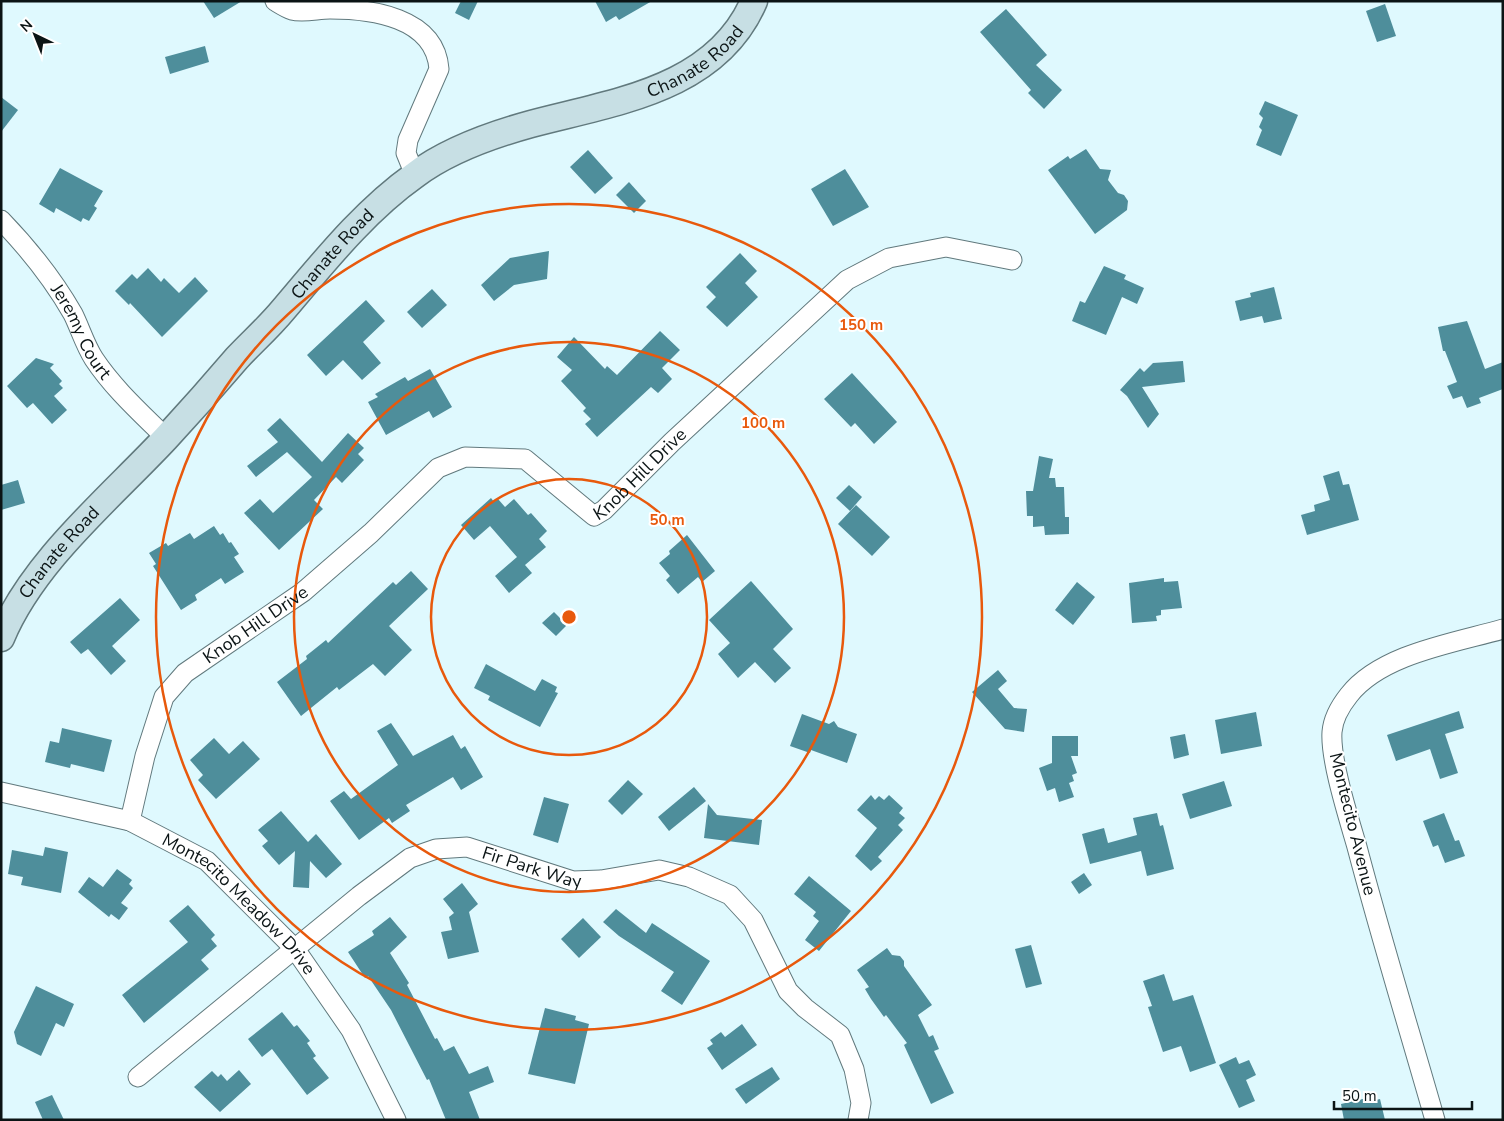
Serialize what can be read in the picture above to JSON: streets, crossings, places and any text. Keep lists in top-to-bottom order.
{
  "streets": {
    "street": [
      "Chanate Road",
      "Jeremy Court",
      "Knob Hill Drive",
      "Montecito Avenue",
      "Fir Park Way",
      "Montecito Meadow Drive"
    ]
  },
  "crossings": [
    ["Chanate Road", "Jeremy Court"],
    ["Knob Hill Drive", "Montecito Meadow Drive"],
    ["Fir Park Way", "Montecito Meadow Drive"]
  ],
  "scale_bar": "50 m",
  "north": "top left",
  "rings": ["150 m", "100 m", "50 m"]
}
